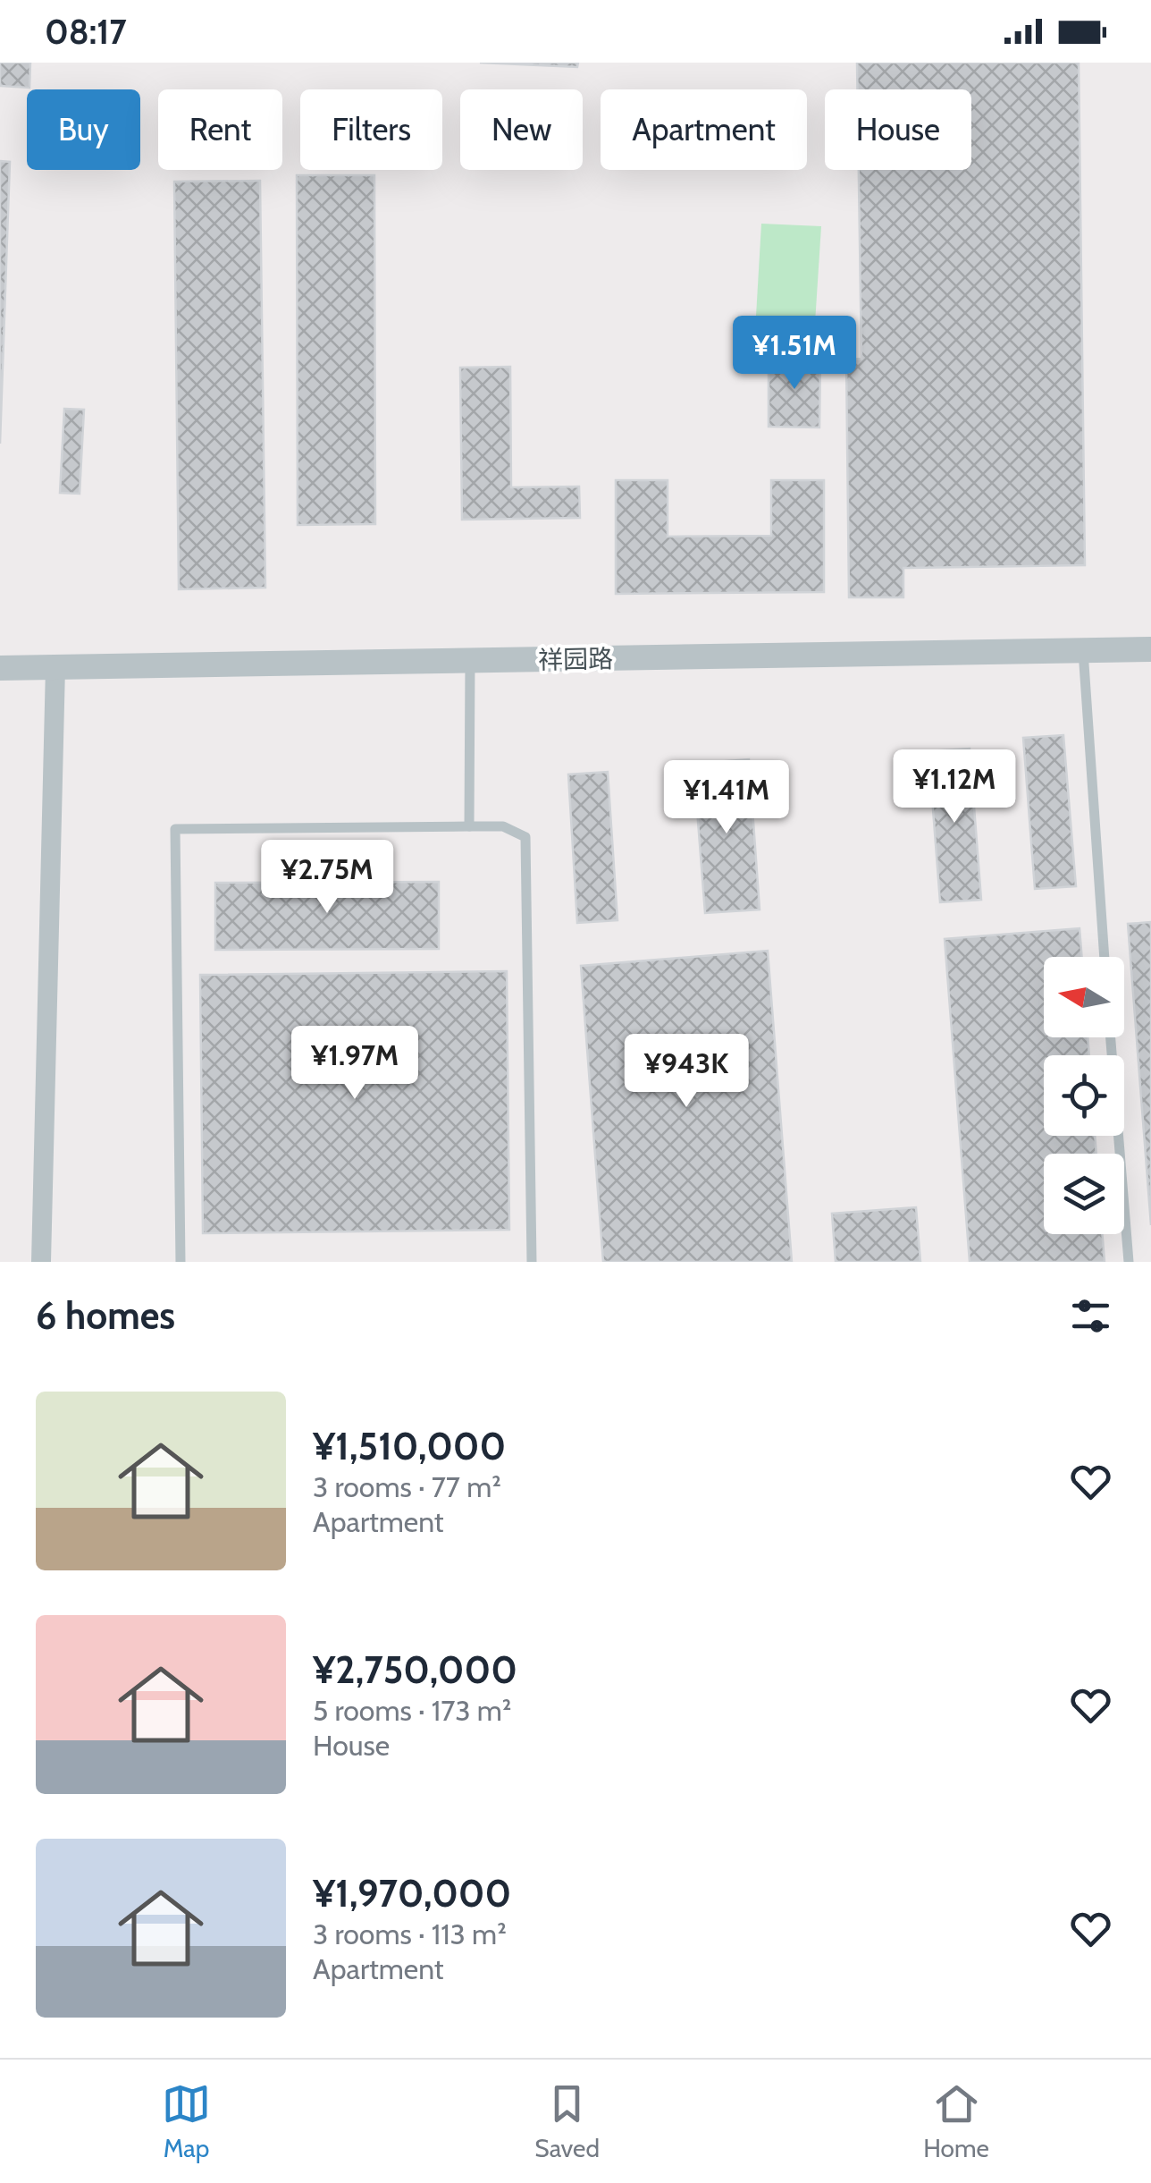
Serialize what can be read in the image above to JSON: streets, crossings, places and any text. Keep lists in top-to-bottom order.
{
  "streets": {
    "street": ["祥园路"]
  },
  "north": "left",
  "page": {
    "status": "08:17",
    "chip": [
      "Buy",
      "Rent",
      "Filters",
      "New",
      "Apartment",
      "House"
    ],
    "price": [
      "¥1.51M",
      "¥1.12M",
      "¥1.41M",
      "¥2.75M",
      "¥1.97M",
      "¥943K"
    ],
    "heading": "6 homes",
    "list": [
      {
        "name": "¥1,510,000",
        "note": "3 rooms · 77 m² · Apartment"
      },
      {
        "name": "¥2,750,000",
        "note": "5 rooms · 173 m² · House"
      },
      {
        "name": "¥1,970,000",
        "note": "3 rooms · 113 m² · Apartment"
      }
    ],
    "tabs": ["Map", "Saved", "Home"]
  }
}
